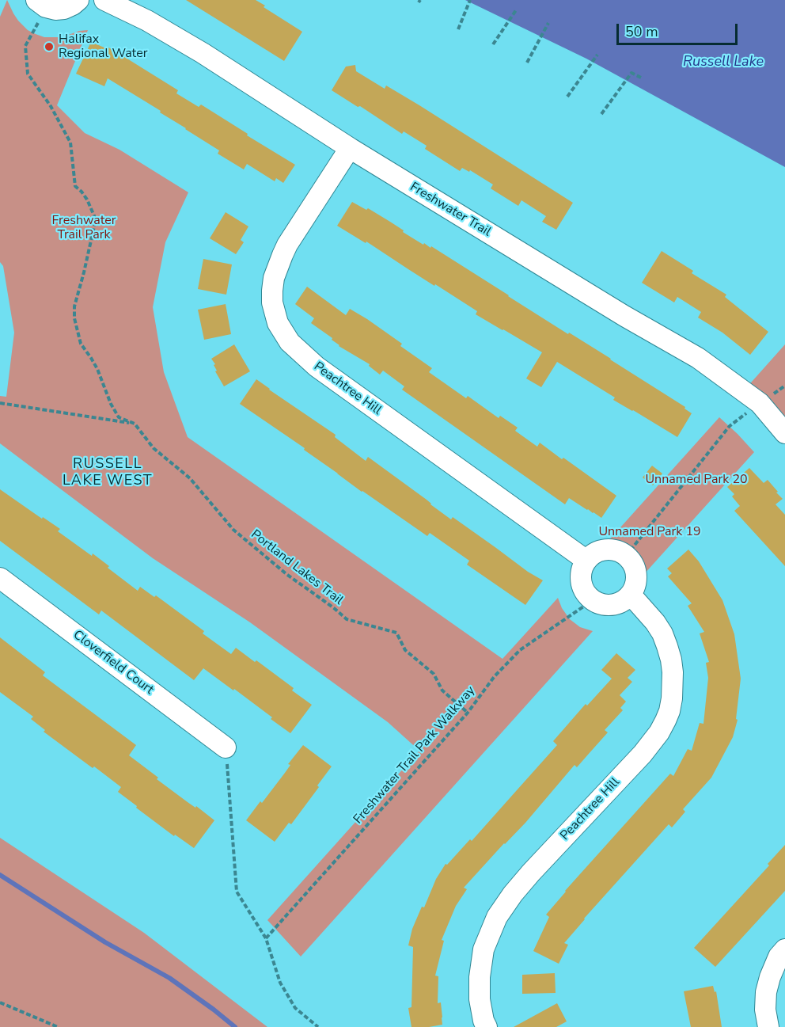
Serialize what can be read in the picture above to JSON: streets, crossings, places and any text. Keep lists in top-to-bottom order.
{
  "streets": {
    "street": ["Freshwater Trail", "Peachtree Hill", "Cloverfield Court"],
    "path": ["Portland Lakes Trail", "Freshwater Trail Park Walkway"]
  },
  "crossings": [
    ["Freshwater Trail", "Peachtree Hill"],
    ["Peachtree Hill", "Freshwater Trail Park Walkway"],
    ["Portland Lakes Trail", "Freshwater Trail Park Walkway"]
  ],
  "districts": ["RUSSELL LAKE WEST"],
  "water": ["Russell Lake"],
  "parks": ["Freshwater Trail Park", "Unnamed Park 20", "Unnamed Park 19"],
  "places": ["Halifax Regional Water"],
  "scale_bar": "50 m"
}
